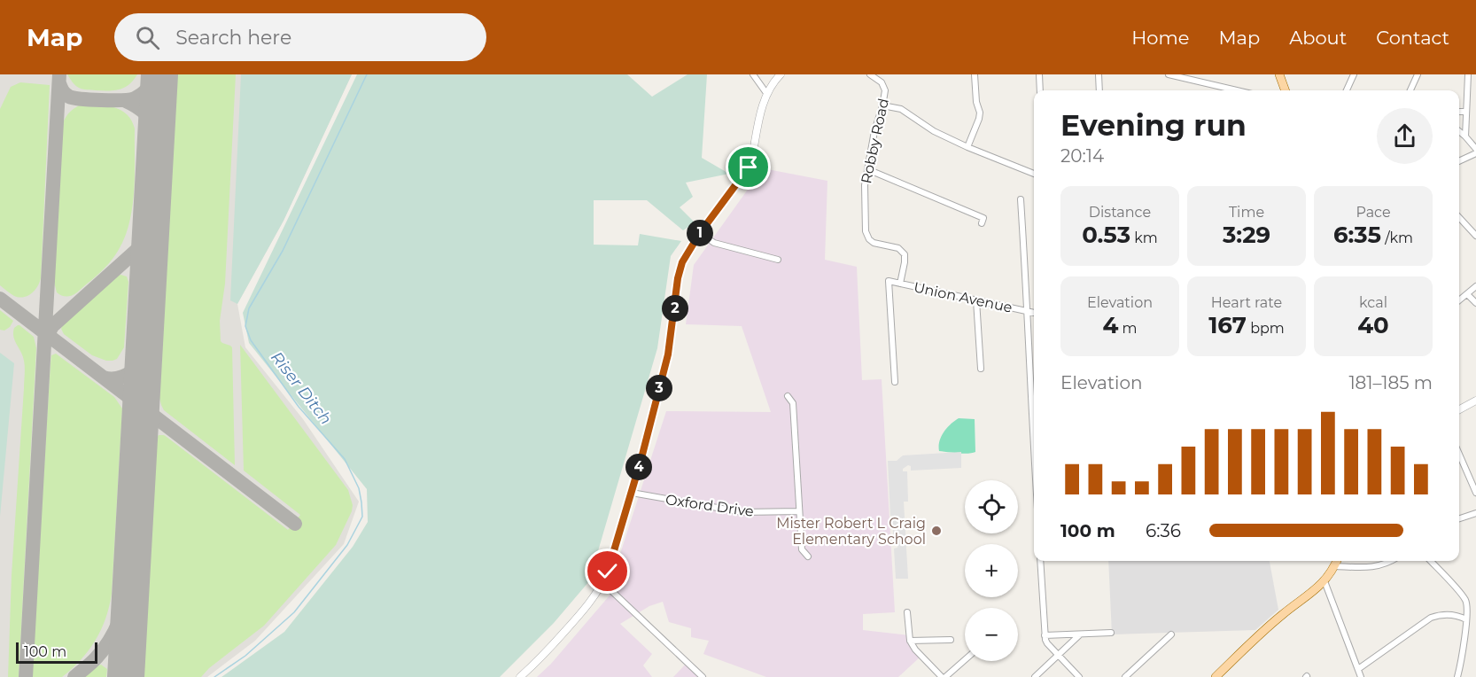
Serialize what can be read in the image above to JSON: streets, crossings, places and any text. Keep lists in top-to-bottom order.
{
  "streets": {
    "street": ["Robby Road", "Union Avenue", "Oxford Drive"]
  },
  "crossings": [
    ["Robby Road", "Union Avenue"]
  ],
  "water": ["Riser Ditch"],
  "places": ["Mister Robert L Craig Elementary School"],
  "scale_bar": "100 m",
  "page": {
    "header": "Map",
    "search": "Search here",
    "nav": [
      "Home",
      "Map",
      "About",
      "Contact"
    ],
    "heading": ["Evening run", "20:14"],
    "stats": [
      ["Distance", "0.53 km"],
      ["Time", "3:29"],
      ["Pace", "6:35 /km"],
      ["Elevation", "4 m"],
      ["Heart rate", "167 bpm"],
      ["kcal", "40"]
    ],
    "pins": [
      "1",
      "2",
      "3",
      "4"
    ],
    "chart": ["Elevation", "181–185 m"],
    "map_buttons": ["+", "−"],
    "list": [
      {
        "name": "100 m",
        "note": "6:36"
      }
    ],
    "scale": "100 m"
  }
}
